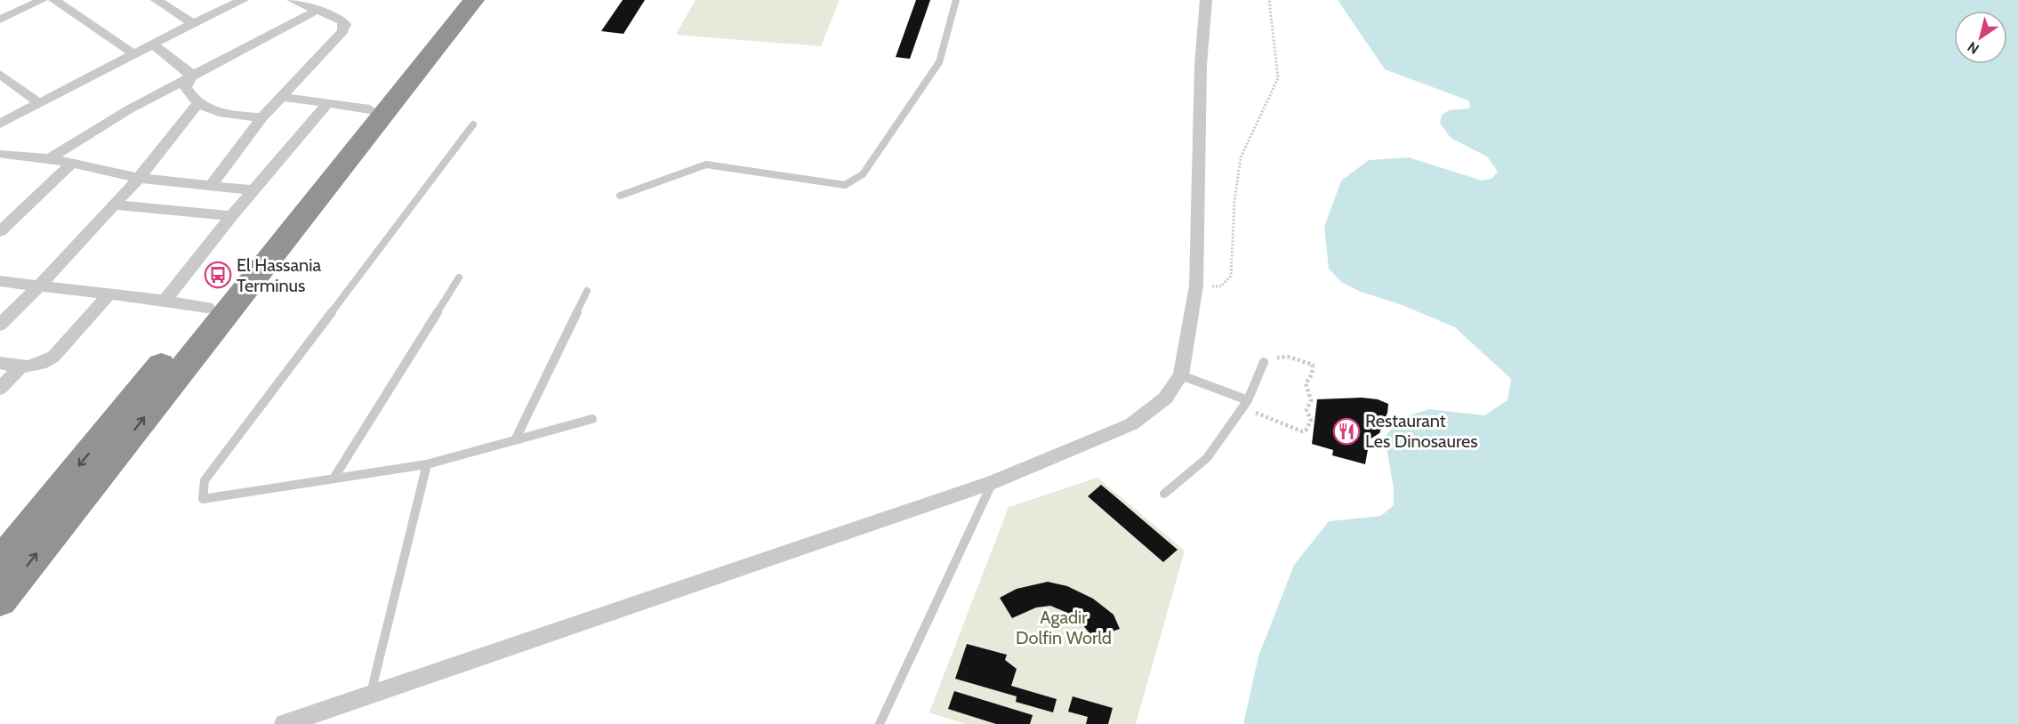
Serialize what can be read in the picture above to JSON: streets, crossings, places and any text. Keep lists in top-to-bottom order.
{
  "parks": ["Agadir Dolfin World"],
  "places": {
    "bus stop": ["El Hassania Terminus"],
    "restaurant": ["Restaurant Les Dinosaures"]
  },
  "north": "bottom left"
}
